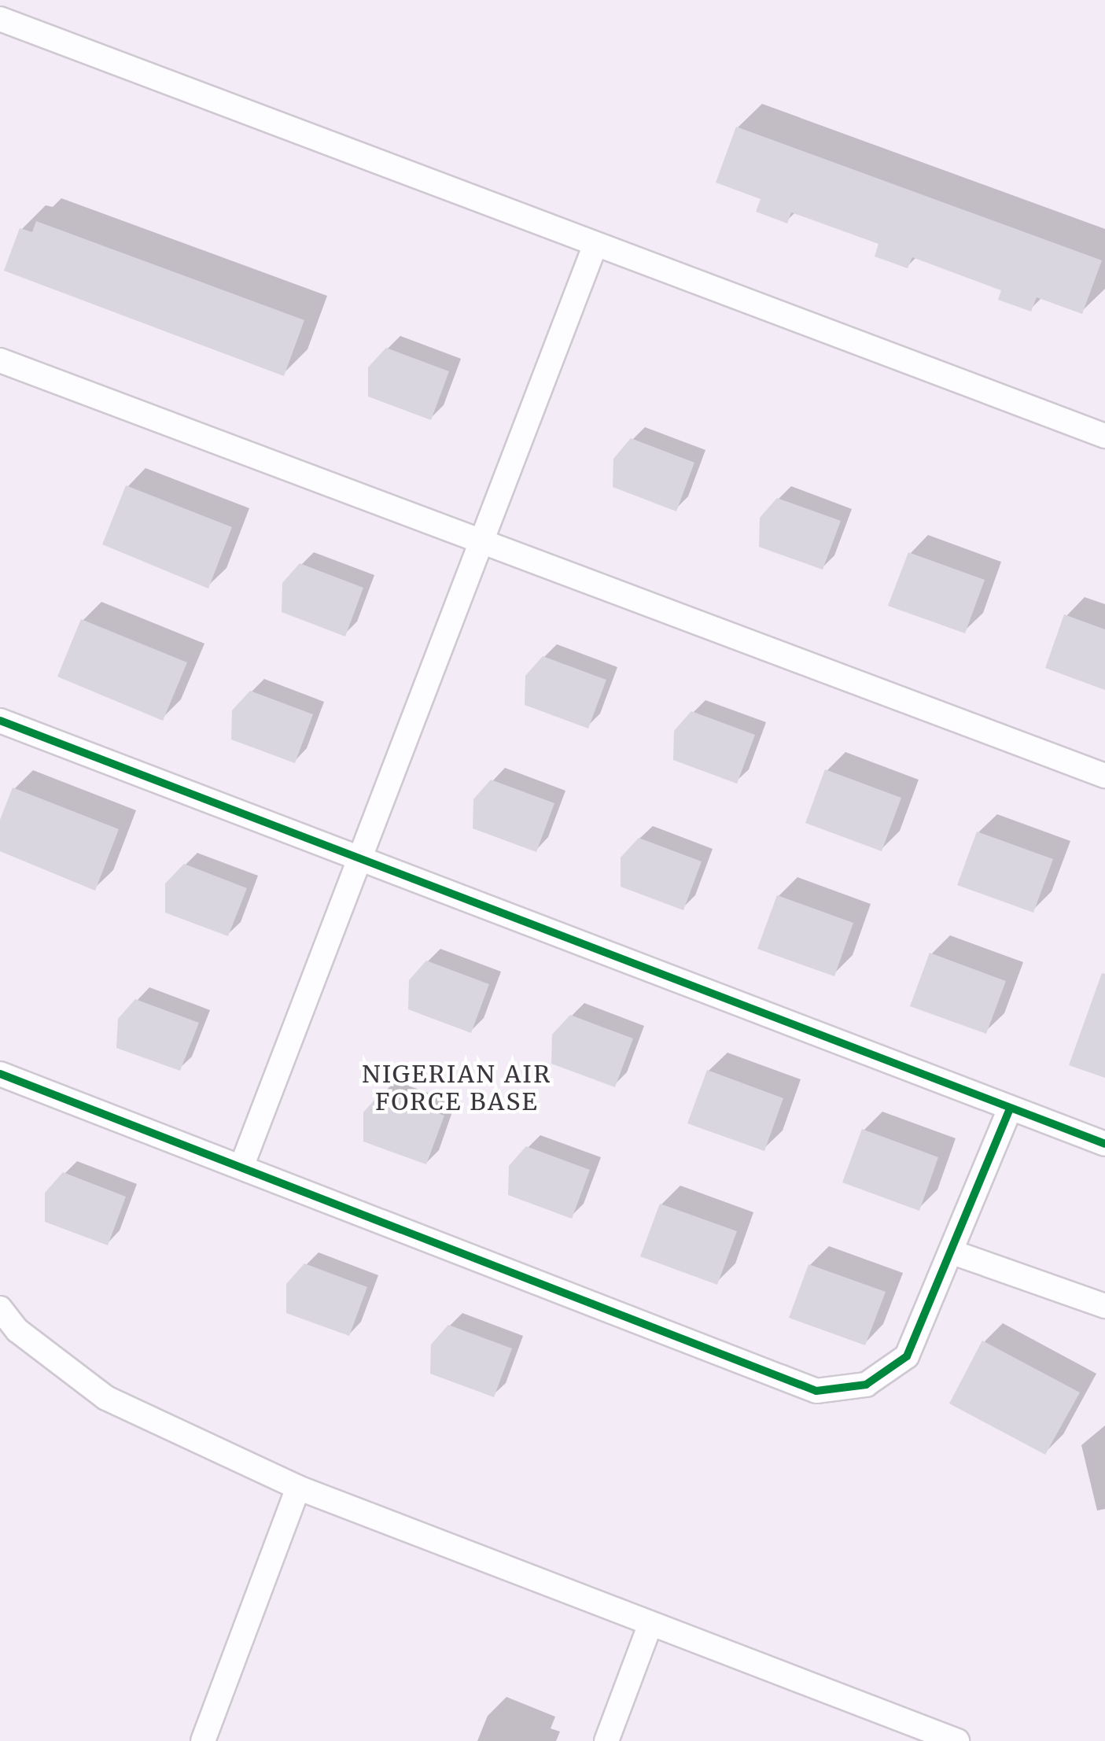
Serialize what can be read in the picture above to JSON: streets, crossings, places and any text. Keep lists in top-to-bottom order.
{
  "districts": ["NIGERIAN AIR FORCE BASE"]
}
